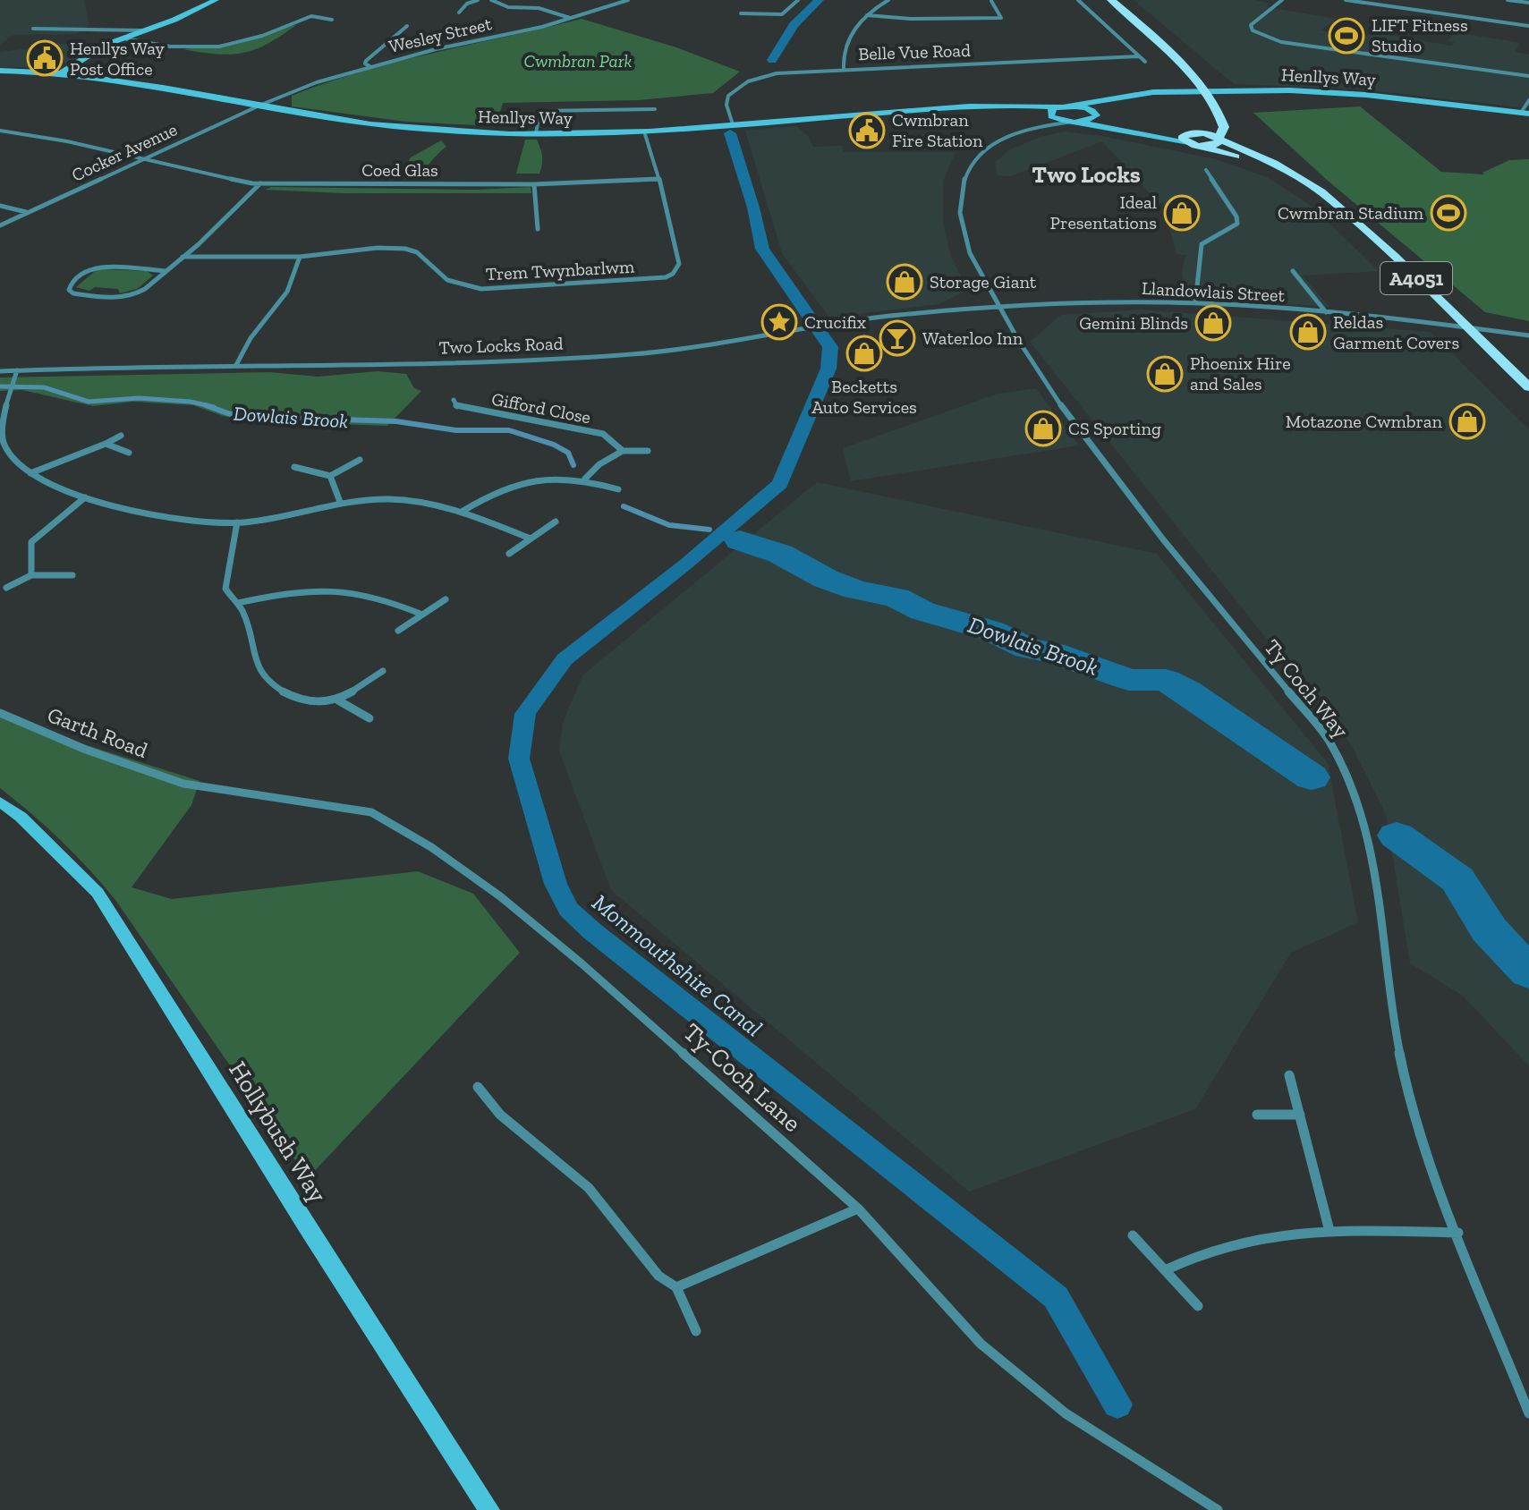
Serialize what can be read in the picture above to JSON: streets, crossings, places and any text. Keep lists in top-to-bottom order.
{
  "streets": {
    "main road": ["A4051"],
    "street": [
      "Wesley Street",
      "Belle Vue Road",
      "Henllys Way",
      "Cocker Avenue",
      "Coed Glas",
      "Trem Twynbarlwm",
      "Llandowlais Street",
      "Two Locks Road",
      "Gifford Close",
      "Ty Coch Way",
      "Garth Road",
      "Ty-Coch Lane",
      "Hollybush Way"
    ]
  },
  "crossings": [
    ["Wesley Street", "Henllys Way"],
    ["Wesley Street", "Cocker Avenue"],
    ["Belle Vue Road", "Henllys Way"],
    ["Henllys Way", "Cocker Avenue"],
    ["Henllys Way", "Trem Twynbarlwm"],
    ["Henllys Way", "Ty Coch Way"],
    ["Cocker Avenue", "Coed Glas"],
    ["Coed Glas", "Trem Twynbarlwm"],
    ["Llandowlais Street", "Two Locks Road"],
    ["Llandowlais Street", "Ty Coch Way"],
    ["Two Locks Road", "Ty Coch Way"],
    ["Garth Road", "Ty-Coch Lane"]
  ],
  "districts": ["Two Locks"],
  "water": ["Dowlais Brook", "Monmouthshire Canal"],
  "parks": ["Cwmbran Park"],
  "places": {
    "sports": ["LIFT Fitness Studio", "Cwmbran Stadium"],
    "public building": ["Henllys Way Post Office", "Cwmbran Fire Station"],
    "shop": [
      "Ideal Presentations",
      "Storage Giant",
      "Gemini Blinds",
      "Reldas Garment Covers",
      "Becketts Auto Services",
      "Phoenix Hire and Sales",
      "Motazone Cwmbran",
      "CS Sporting"
    ],
    "place": ["Crucifix"],
    "bar": ["Waterloo Inn"]
  }
}
